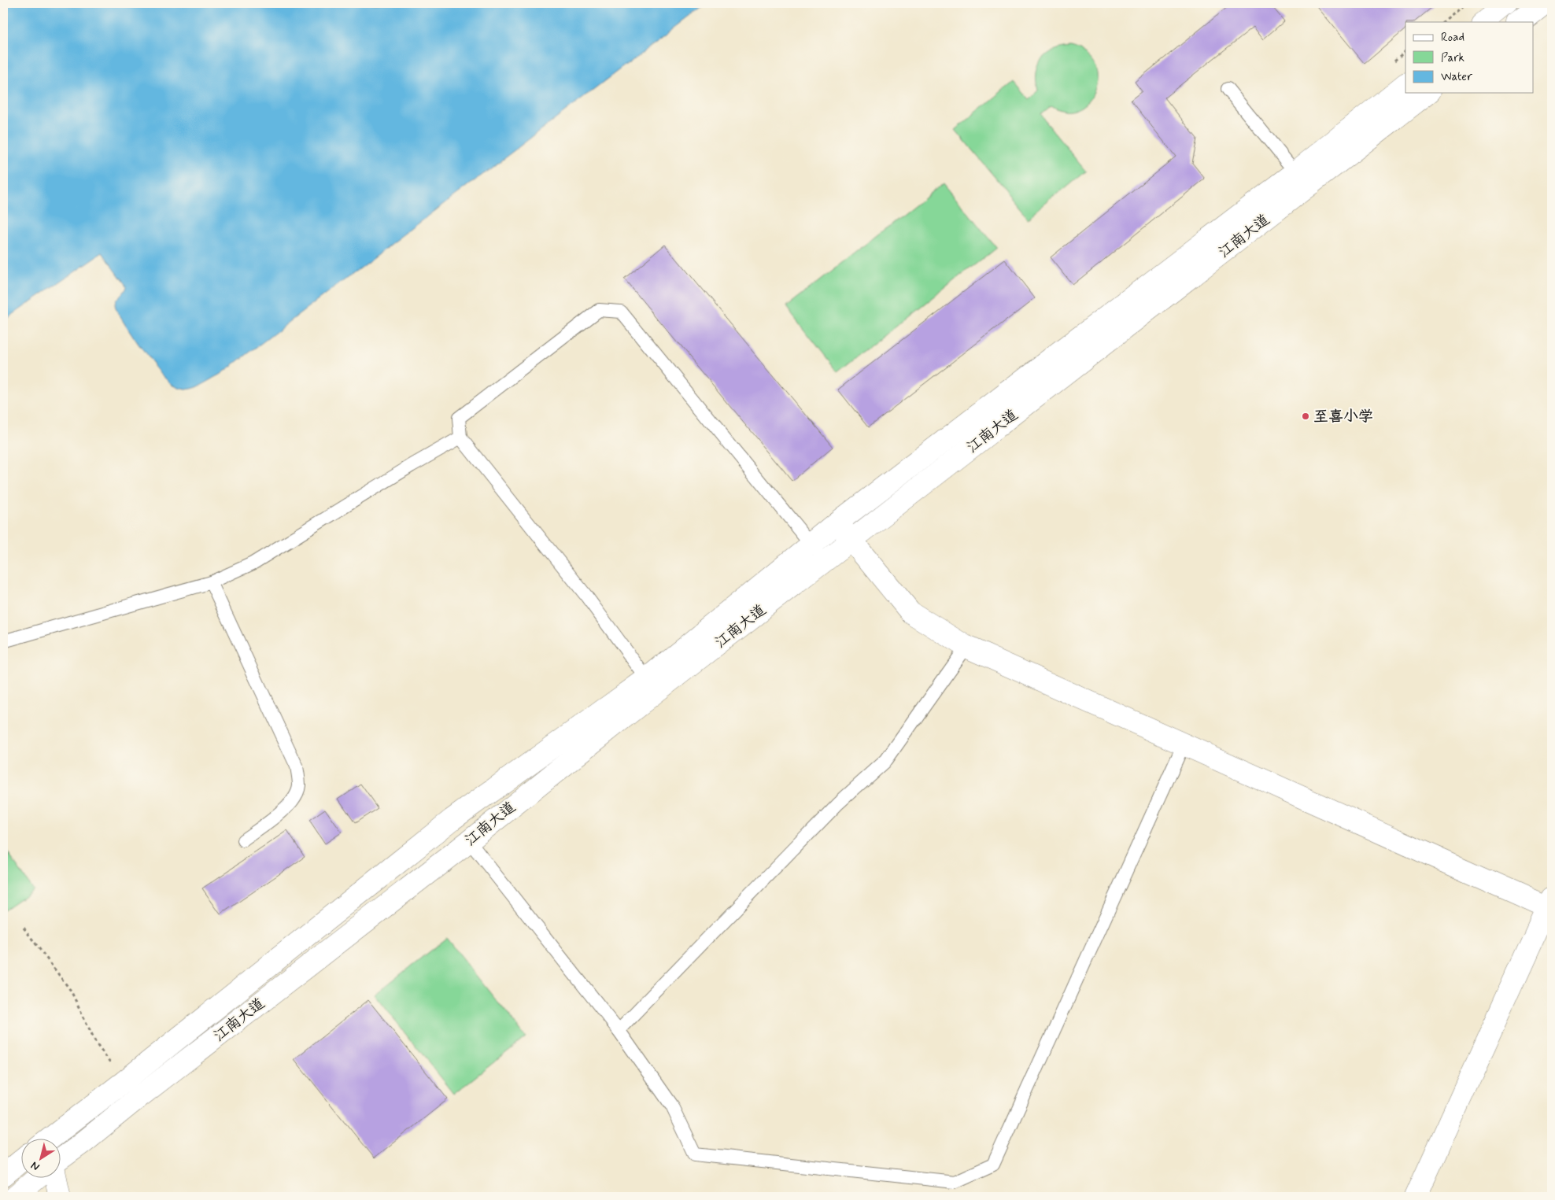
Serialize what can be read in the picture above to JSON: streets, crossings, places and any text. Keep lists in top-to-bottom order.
{
  "streets": {
    "main road": ["江南大道"]
  },
  "places": ["至喜小学"],
  "legend": ["Road", "Park", "Water"],
  "north": "bottom left"
}
